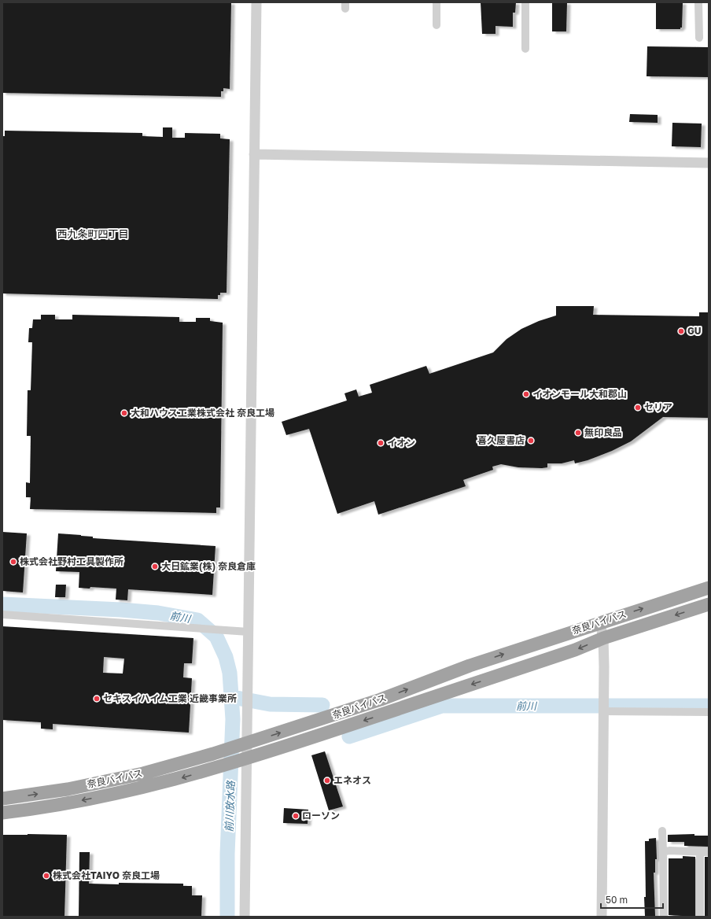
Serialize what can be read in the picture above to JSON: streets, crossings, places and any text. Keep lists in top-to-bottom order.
{
  "streets": {
    "highway": ["奈良バイパス"]
  },
  "districts": ["西九条町四丁目"],
  "water": ["前川", "前川放水路"],
  "places": [
    "GU",
    "イオンモール大和郡山",
    "セリア",
    "大和ハウス工業株式会社 奈良工場",
    "無印良品",
    "喜久屋書店",
    "イオン",
    "株式会社野村工具製作所",
    "大日鉱業(株) 奈良倉庫",
    "セキスイハイム工業 近畿事業所",
    "エネオス",
    "ローソン",
    "株式会社TAIYO 奈良工場"
  ],
  "scale_bar": "50 m"
}
